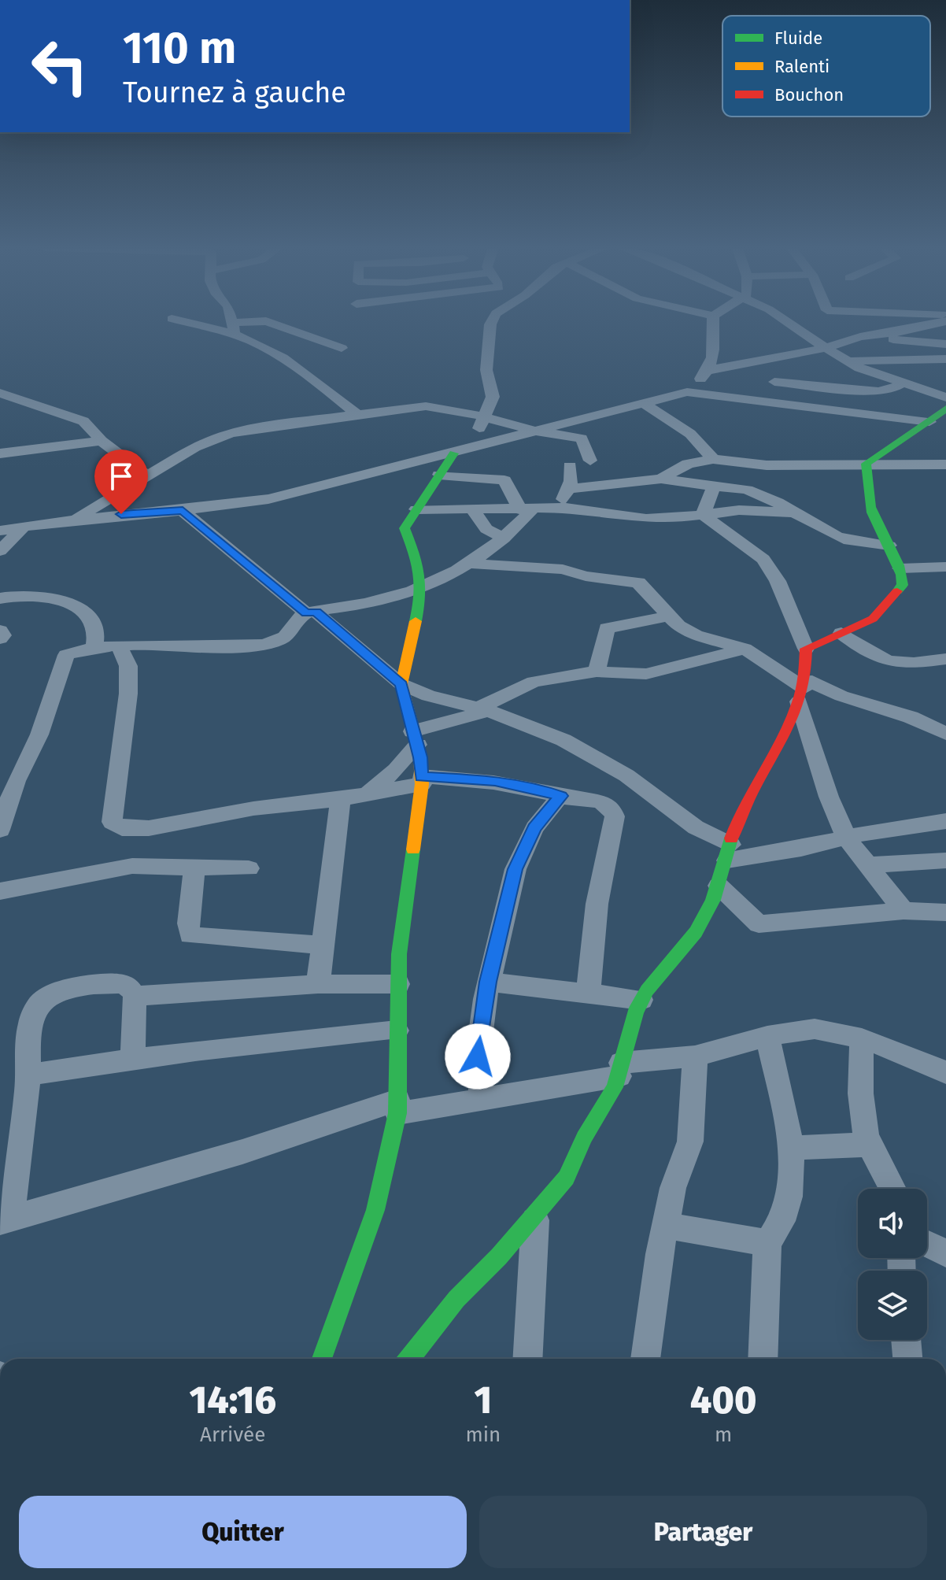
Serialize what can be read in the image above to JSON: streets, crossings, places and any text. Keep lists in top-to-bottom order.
{
  "legend": ["Fluide", "Ralenti", "Bouchon"],
  "page": {
    "turn": ["110 m", "Tournez à gauche"],
    "eta": [
      "14:16",
      "Arrivée",
      "1",
      "min",
      "400",
      "m"
    ],
    "buttons": ["Quitter", "Partager"]
  }
}
